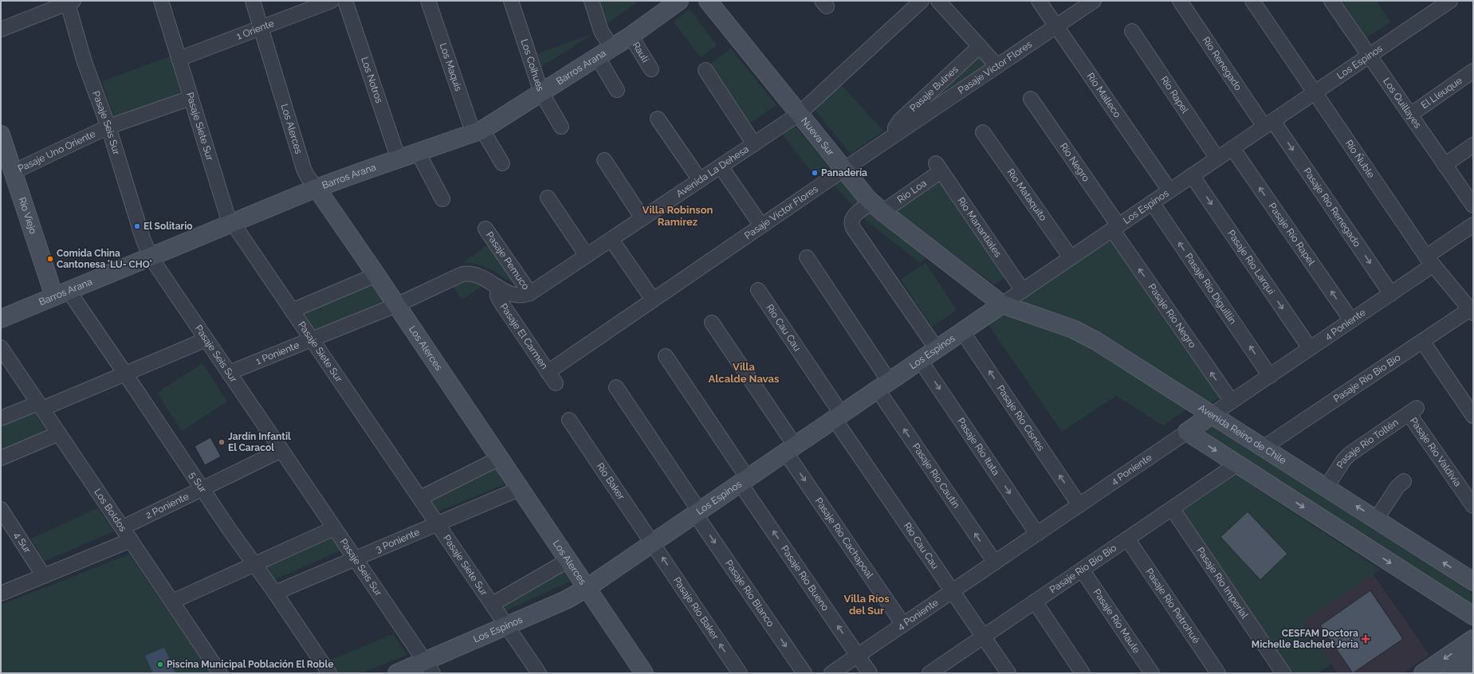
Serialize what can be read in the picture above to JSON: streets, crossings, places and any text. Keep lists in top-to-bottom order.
{
  "streets": {
    "street": [
      "1 Oriente",
      "Raulí",
      "Los Espinos",
      "Río Renegado",
      "Los Coihues",
      "Los Maquis",
      "Barros Arana",
      "Pasaje Víctor Flores",
      "Los Notros",
      "Pasaje Bulnes",
      "El Lleuque",
      "Río Rapel",
      "Río Malleco",
      "Los Quillayes",
      "Pasaje Seis Sur",
      "Pasaje Siete Sur",
      "Los Alerces",
      "Nueva Sur",
      "Pasaje Uno Oriente",
      "Río Ñuble",
      "Río Negro",
      "Avenida La Dehesa",
      "Río Loa",
      "Río Mataquito",
      "Pasaje Río Renegado",
      "Río Viejo",
      "Río Manantiales",
      "Pasaje Río Rapel",
      "Pasaje Pemuco",
      "Pasaje Río Larqui",
      "Pasaje Río Diguillín",
      "Pasaje Río Negro",
      "4 Poniente",
      "Río Cau Cau",
      "Pasaje El Carmen",
      "1 Poniente",
      "Pasaje Río Bio Bio",
      "Pasaje Río Cisnes",
      "Avenida Reino de Chile",
      "Pasaje Río Toltén",
      "Pasaje Río Itata",
      "Pasaje Río Valdivia",
      "Pasaje Río Cautín",
      "Río Baker",
      "5 Sur",
      "2 Poniente",
      "Los Boldos",
      "Pasaje Río Cachapoal",
      "3 Poniente",
      "4 Sur",
      "Pasaje Río Bueno",
      "Pasaje Río Imperial",
      "Pasaje Río Blanco",
      "Pasaje Río Petrohué",
      "Pasaje Río Baker",
      "Pasaje Río Maule"
    ]
  },
  "crossings": [
    ["1 Oriente", "Pasaje Siete Sur"],
    ["1 Oriente", "Los Alerces"],
    ["Raulí", "Barros Arana"],
    ["Los Espinos", "Río Renegado"],
    ["Los Espinos", "Río Rapel"],
    ["Los Espinos", "Río Malleco"],
    ["Los Espinos", "Los Quillayes"],
    ["Los Espinos", "Pasaje Seis Sur"],
    ["Los Espinos", "Pasaje Siete Sur"],
    ["Los Espinos", "Los Alerces"],
    ["Los Espinos", "Nueva Sur"],
    ["Los Espinos", "Río Ñuble"],
    ["Los Espinos", "Río Negro"],
    ["Los Espinos", "Río Mataquito"],
    ["Los Espinos", "Pasaje Río Renegado"],
    ["Los Espinos", "Río Manantiales"],
    ["Los Espinos", "Pasaje Río Rapel"],
    ["Los Espinos", "Pasaje Río Larqui"],
    ["Los Espinos", "Pasaje Río Diguillín"],
    ["Los Espinos", "Pasaje Río Negro"],
    ["Los Espinos", "Río Cau Cau"],
    ["Los Espinos", "Pasaje Río Cisnes"],
    ["Los Espinos", "Avenida Reino de Chile"],
    ["Los Espinos", "Pasaje Río Itata"],
    ["Los Espinos", "Pasaje Río Cautín"],
    ["Los Espinos", "Río Baker"],
    ["Los Espinos", "Pasaje Río Cachapoal"],
    ["Los Espinos", "Pasaje Río Bueno"],
    ["Los Espinos", "Pasaje Río Blanco"],
    ["Los Espinos", "Pasaje Río Baker"],
    ["Río Renegado", "Pasaje Río Renegado"],
    ["Los Coihues", "Barros Arana"],
    ["Los Maquis", "Barros Arana"],
    ["Barros Arana", "Los Notros"],
    ["Barros Arana", "Pasaje Seis Sur"],
    ["Barros Arana", "Pasaje Siete Sur"],
    ["Barros Arana", "Los Alerces"],
    ["Barros Arana", "Río Viejo"],
    ["Barros Arana", "5 Sur"],
    ["Pasaje Víctor Flores", "Pasaje Bulnes"],
    ["Pasaje Víctor Flores", "Río Malleco"],
    ["Pasaje Víctor Flores", "Nueva Sur"],
    ["Pasaje Víctor Flores", "Pasaje El Carmen"],
    ["El Lleuque", "Los Quillayes"],
    ["Pasaje Seis Sur", "Pasaje Uno Oriente"],
    ["Pasaje Seis Sur", "1 Poniente"],
    ["Pasaje Seis Sur", "2 Poniente"],
    ["Pasaje Seis Sur", "3 Poniente"],
    ["Pasaje Siete Sur", "Pasaje Uno Oriente"],
    ["Pasaje Siete Sur", "1 Poniente"],
    ["Pasaje Siete Sur", "3 Poniente"],
    ["Los Alerces", "Avenida La Dehesa"],
    ["Los Alerces", "1 Poniente"],
    ["Los Alerces", "3 Poniente"],
    ["Nueva Sur", "Avenida La Dehesa"],
    ["Nueva Sur", "Río Loa"],
    ["Nueva Sur", "Avenida Reino de Chile"],
    ["Pasaje Uno Oriente", "Río Viejo"],
    ["Río Ñuble", "4 Poniente"],
    ["Río Ñuble", "Pasaje Río Bio Bio"],
    ["Río Negro", "Pasaje Río Negro"],
    ["Avenida La Dehesa", "Pasaje Pemuco"],
    ["Avenida La Dehesa", "Pasaje El Carmen"],
    ["Avenida La Dehesa", "1 Poniente"],
    ["Río Loa", "Río Manantiales"],
    ["Pasaje Río Renegado", "4 Poniente"],
    ["Río Viejo", "5 Sur"],
    ["Pasaje Río Rapel", "4 Poniente"],
    ["Pasaje Río Larqui", "4 Poniente"],
    ["Pasaje Río Diguillín", "4 Poniente"],
    ["Pasaje Río Negro", "4 Poniente"],
    ["4 Poniente", "Río Cau Cau"],
    ["4 Poniente", "Pasaje Río Cisnes"],
    ["4 Poniente", "Avenida Reino de Chile"],
    ["4 Poniente", "Pasaje Río Itata"],
    ["4 Poniente", "Pasaje Río Cautín"],
    ["4 Poniente", "Pasaje Río Cachapoal"],
    ["4 Poniente", "Pasaje Río Bueno"],
    ["Río Cau Cau", "Pasaje Río Bio Bio"],
    ["Pasaje Río Bio Bio", "Avenida Reino de Chile"],
    ["Pasaje Río Bio Bio", "Pasaje Río Imperial"],
    ["Pasaje Río Bio Bio", "Pasaje Río Petrohué"],
    ["Pasaje Río Bio Bio", "Pasaje Río Maule"],
    ["Avenida Reino de Chile", "Pasaje Río Toltén"],
    ["Pasaje Río Toltén", "Pasaje Río Valdivia"],
    ["Río Baker", "Pasaje Río Baker"],
    ["5 Sur", "2 Poniente"],
    ["5 Sur", "3 Poniente"],
    ["2 Poniente", "Los Boldos"]
  ],
  "one_way": [
    "Pasaje Río Renegado",
    "Pasaje Río Rapel",
    "Pasaje Río Larqui",
    "Pasaje Río Diguillín",
    "Pasaje Río Negro",
    "Pasaje Río Cisnes",
    "Pasaje Río Itata",
    "Pasaje Río Cautín",
    "Pasaje Río Cachapoal",
    "Pasaje Río Bueno",
    "Pasaje Río Blanco",
    "Pasaje Río Baker"
  ],
  "districts": ["Villa Robinson Ramírez", "Villa Alcalde Navas", "Villa Ríos del Sur"],
  "places": {
    "other": [
      "Panadería",
      "El Solitario",
      "Comida China Cantonesa 'LU- CHO'",
      "Jardín Infantil El Caracol",
      "Piscina Municipal Población El Roble"
    ],
    "health": ["CESFAM Doctora Michelle Bachelet Jeria"]
  }
}
